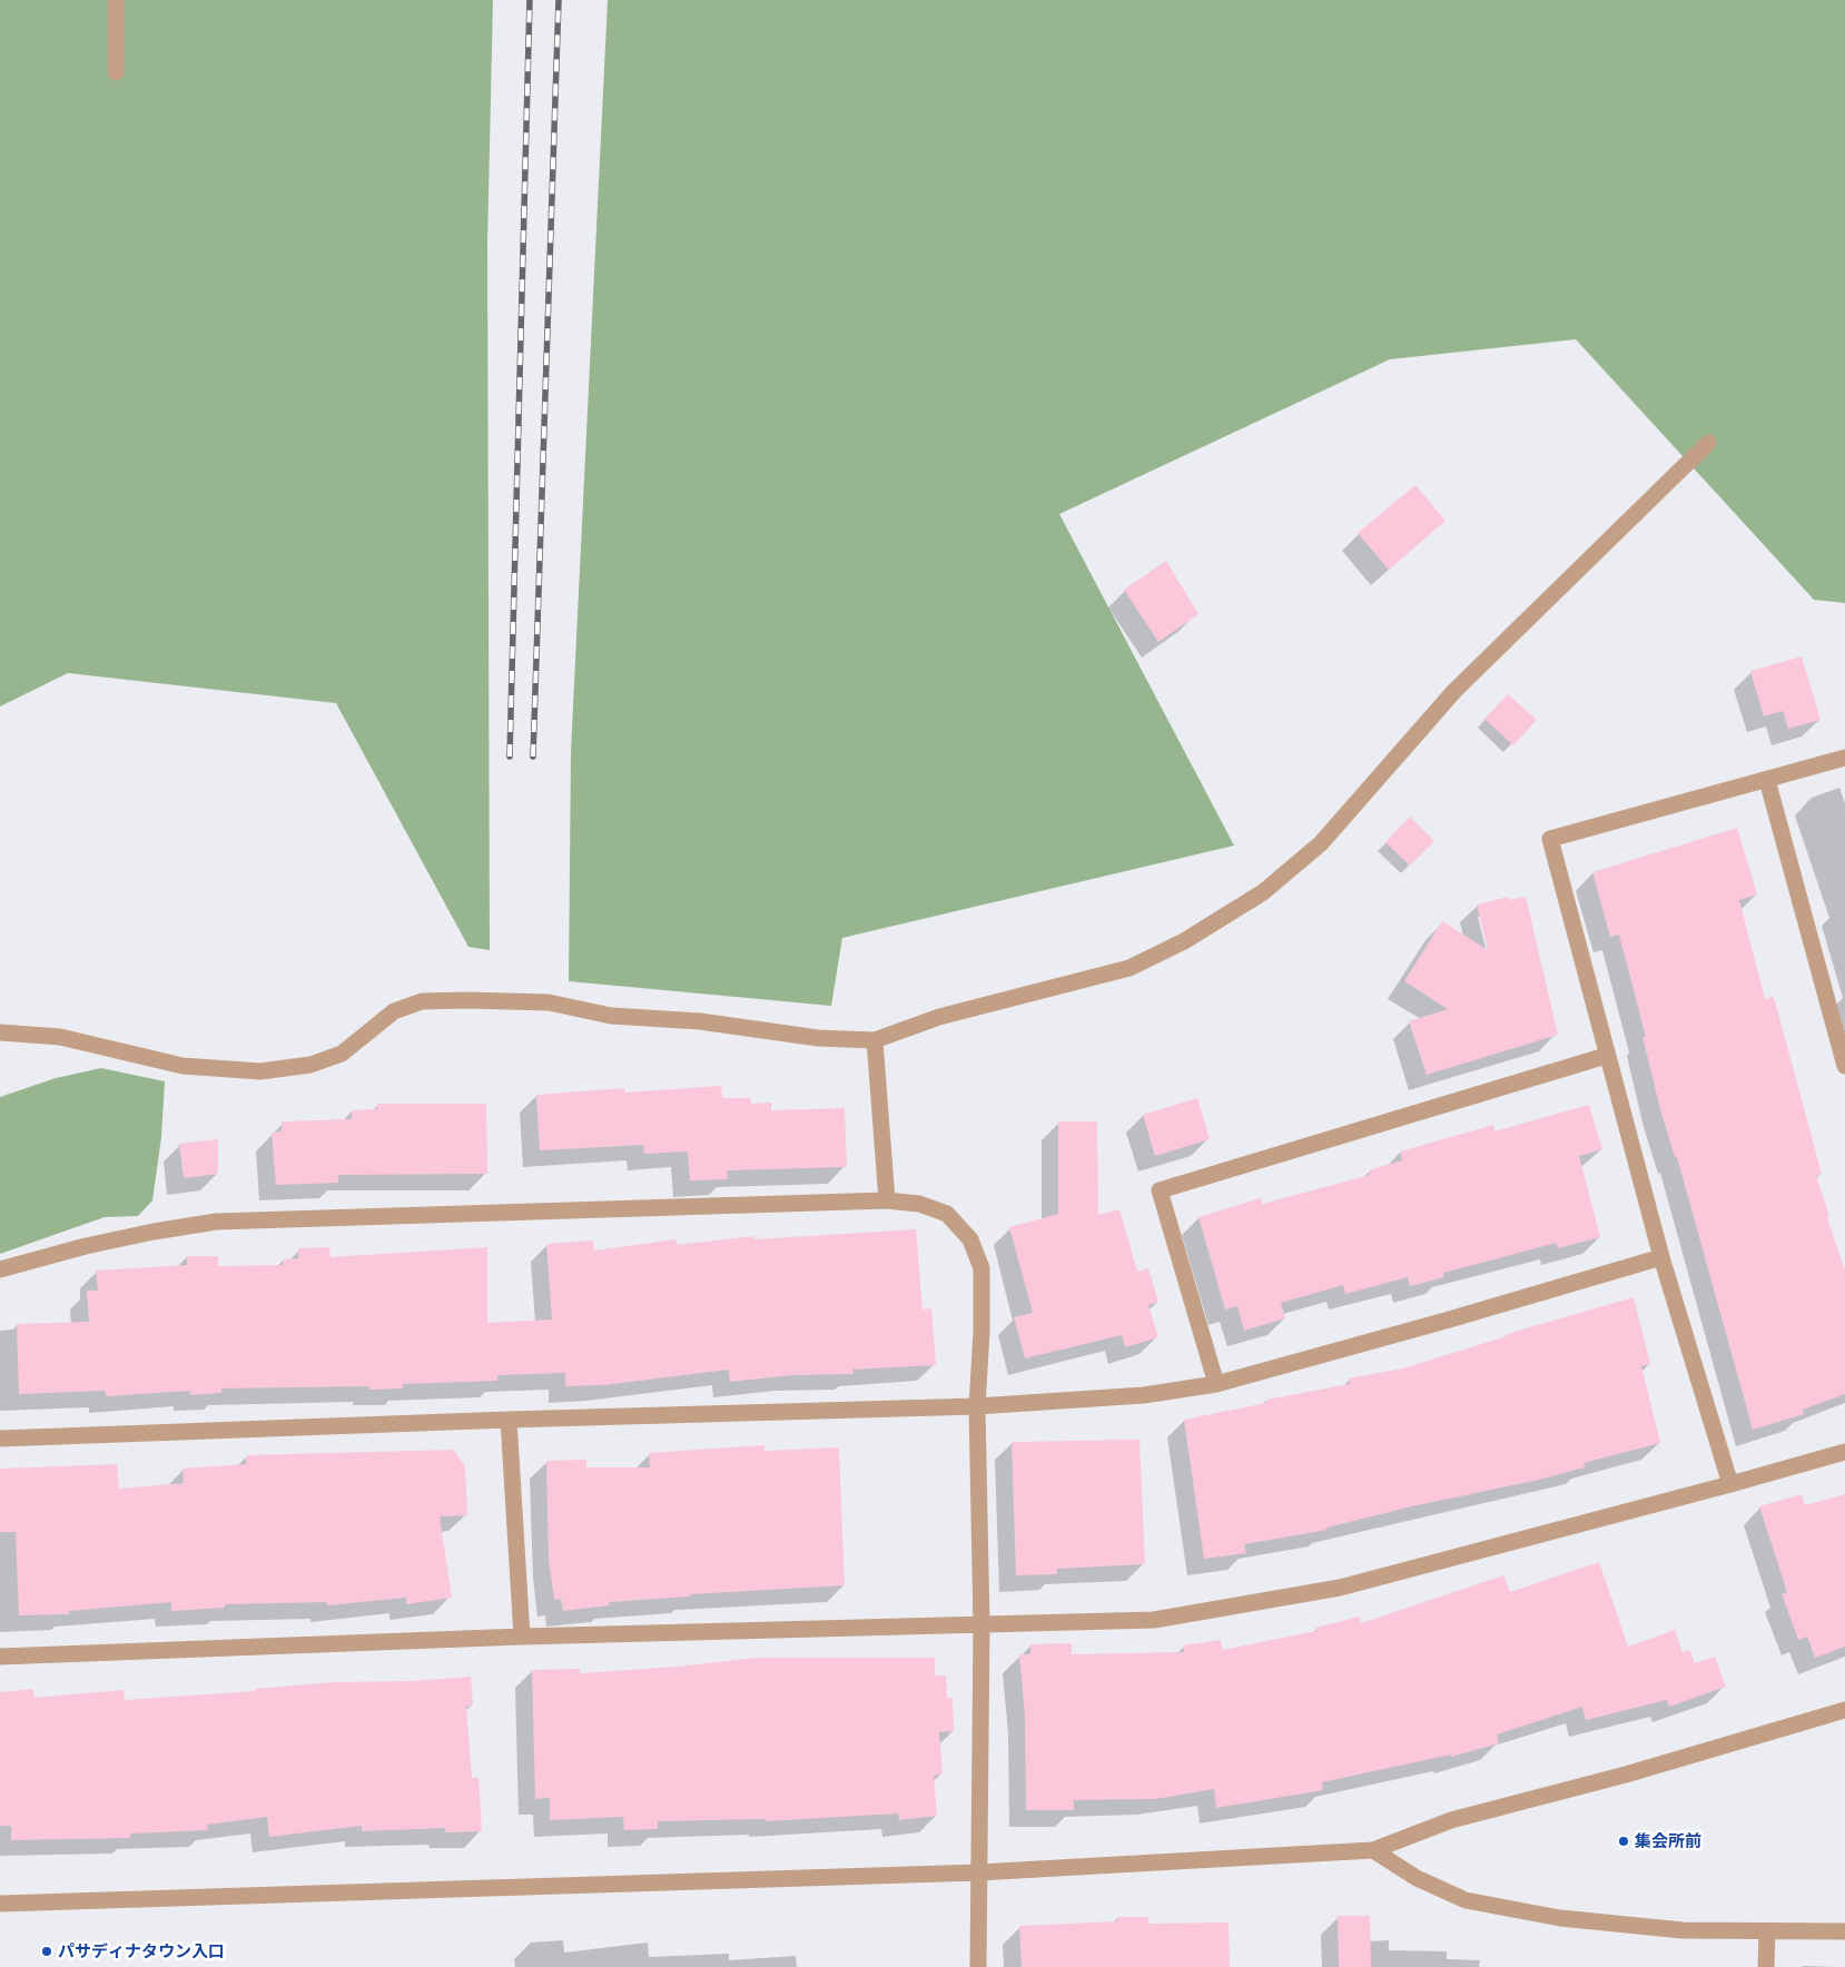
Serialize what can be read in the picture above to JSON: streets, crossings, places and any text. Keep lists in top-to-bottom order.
{
  "places": ["集会所前", "パサディナタウン入口"]
}
